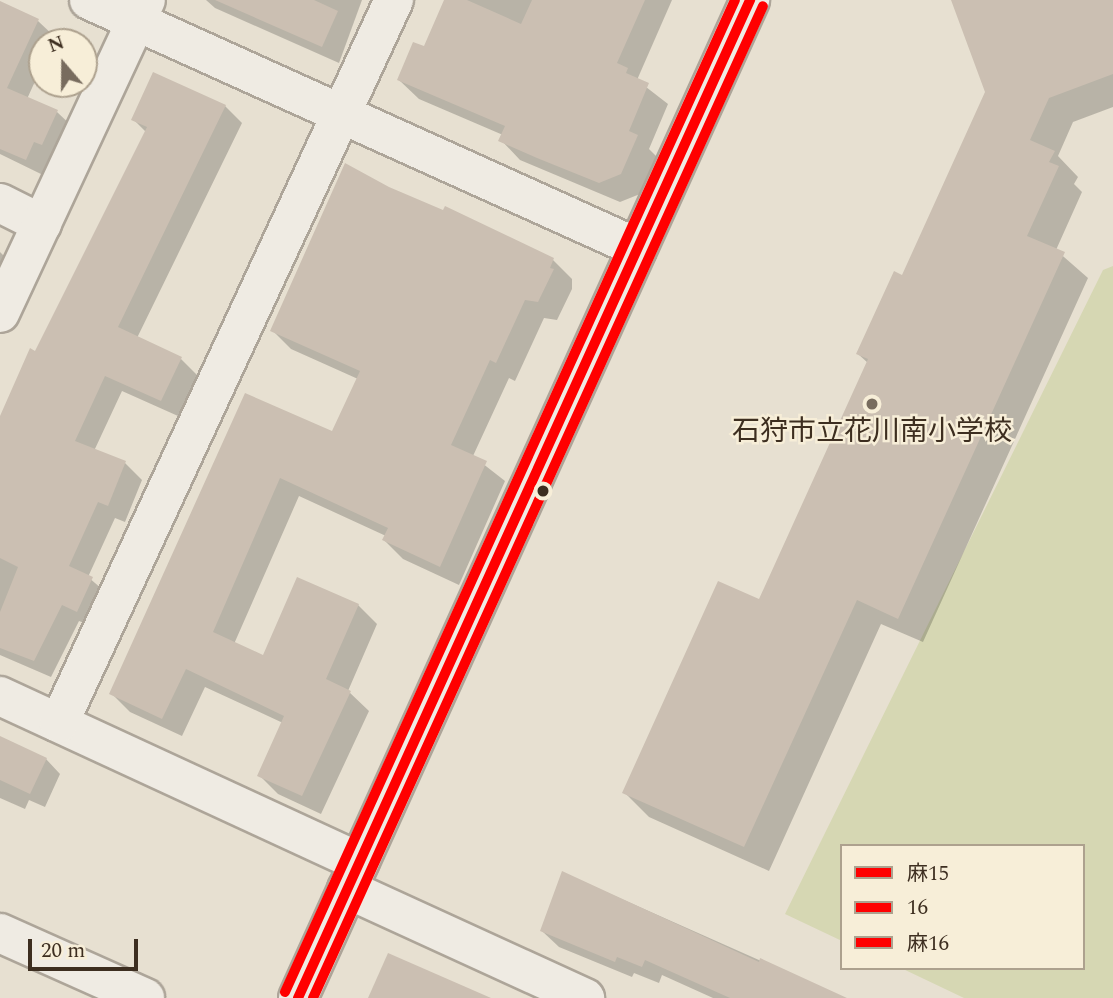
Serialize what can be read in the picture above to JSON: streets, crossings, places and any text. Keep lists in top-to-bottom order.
{
  "places": ["石狩市立花川南小学校"],
  "lines": ["transit line 麻15", "transit line 麻16", "transit line 16"],
  "legend": ["麻15", "16", "麻16"],
  "scale_bar": "20 m",
  "north": "top"
}
